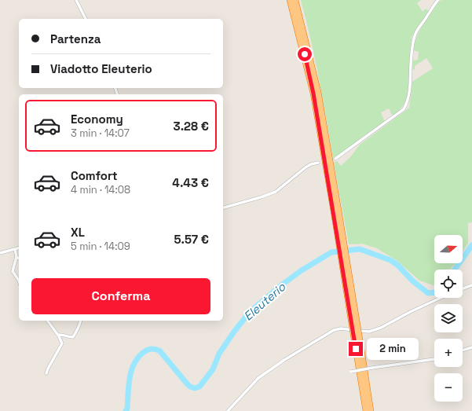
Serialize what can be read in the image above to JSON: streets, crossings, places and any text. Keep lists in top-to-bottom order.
{
  "water": ["Eleuterio"],
  "north": "right",
  "page": {
    "banner": ["Partenza", "Viadotto Eleuterio"],
    "list": [
      {
        "name": "Economy",
        "note": "3 min · 14:07",
        "value": "3.28 €"
      },
      {
        "name": "Comfort",
        "note": "4 min · 14:08",
        "value": "4.43 €"
      },
      {
        "name": "XL",
        "note": "5 min · 14:09",
        "value": "5.57 €"
      }
    ],
    "map_buttons": ["+", "−"],
    "buttons": "Conferma",
    "bubble": "2 min"
  }
}
